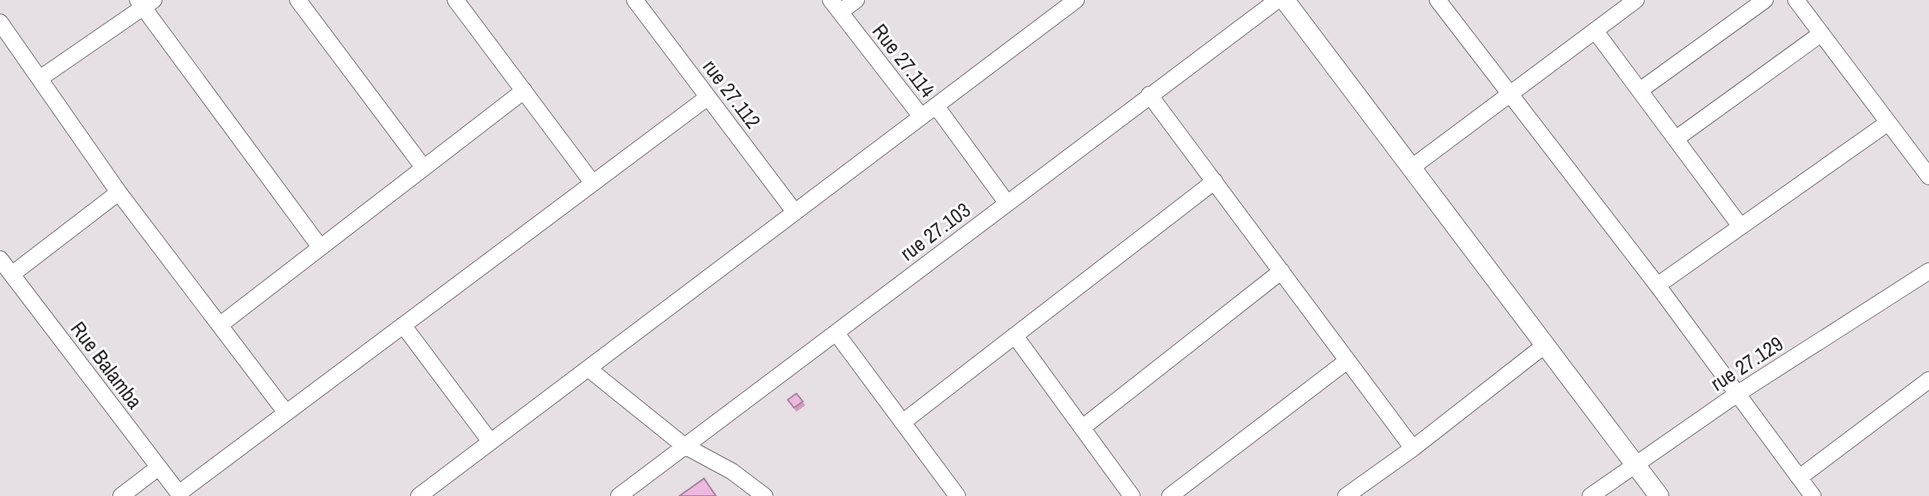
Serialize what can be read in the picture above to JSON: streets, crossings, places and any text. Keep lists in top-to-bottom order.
{
  "streets": {
    "street": [
      "Rue 27.114",
      "rue 27.112",
      "rue 27.103",
      "rue 27.129",
      "Rue Balamba"
    ]
  }
}
